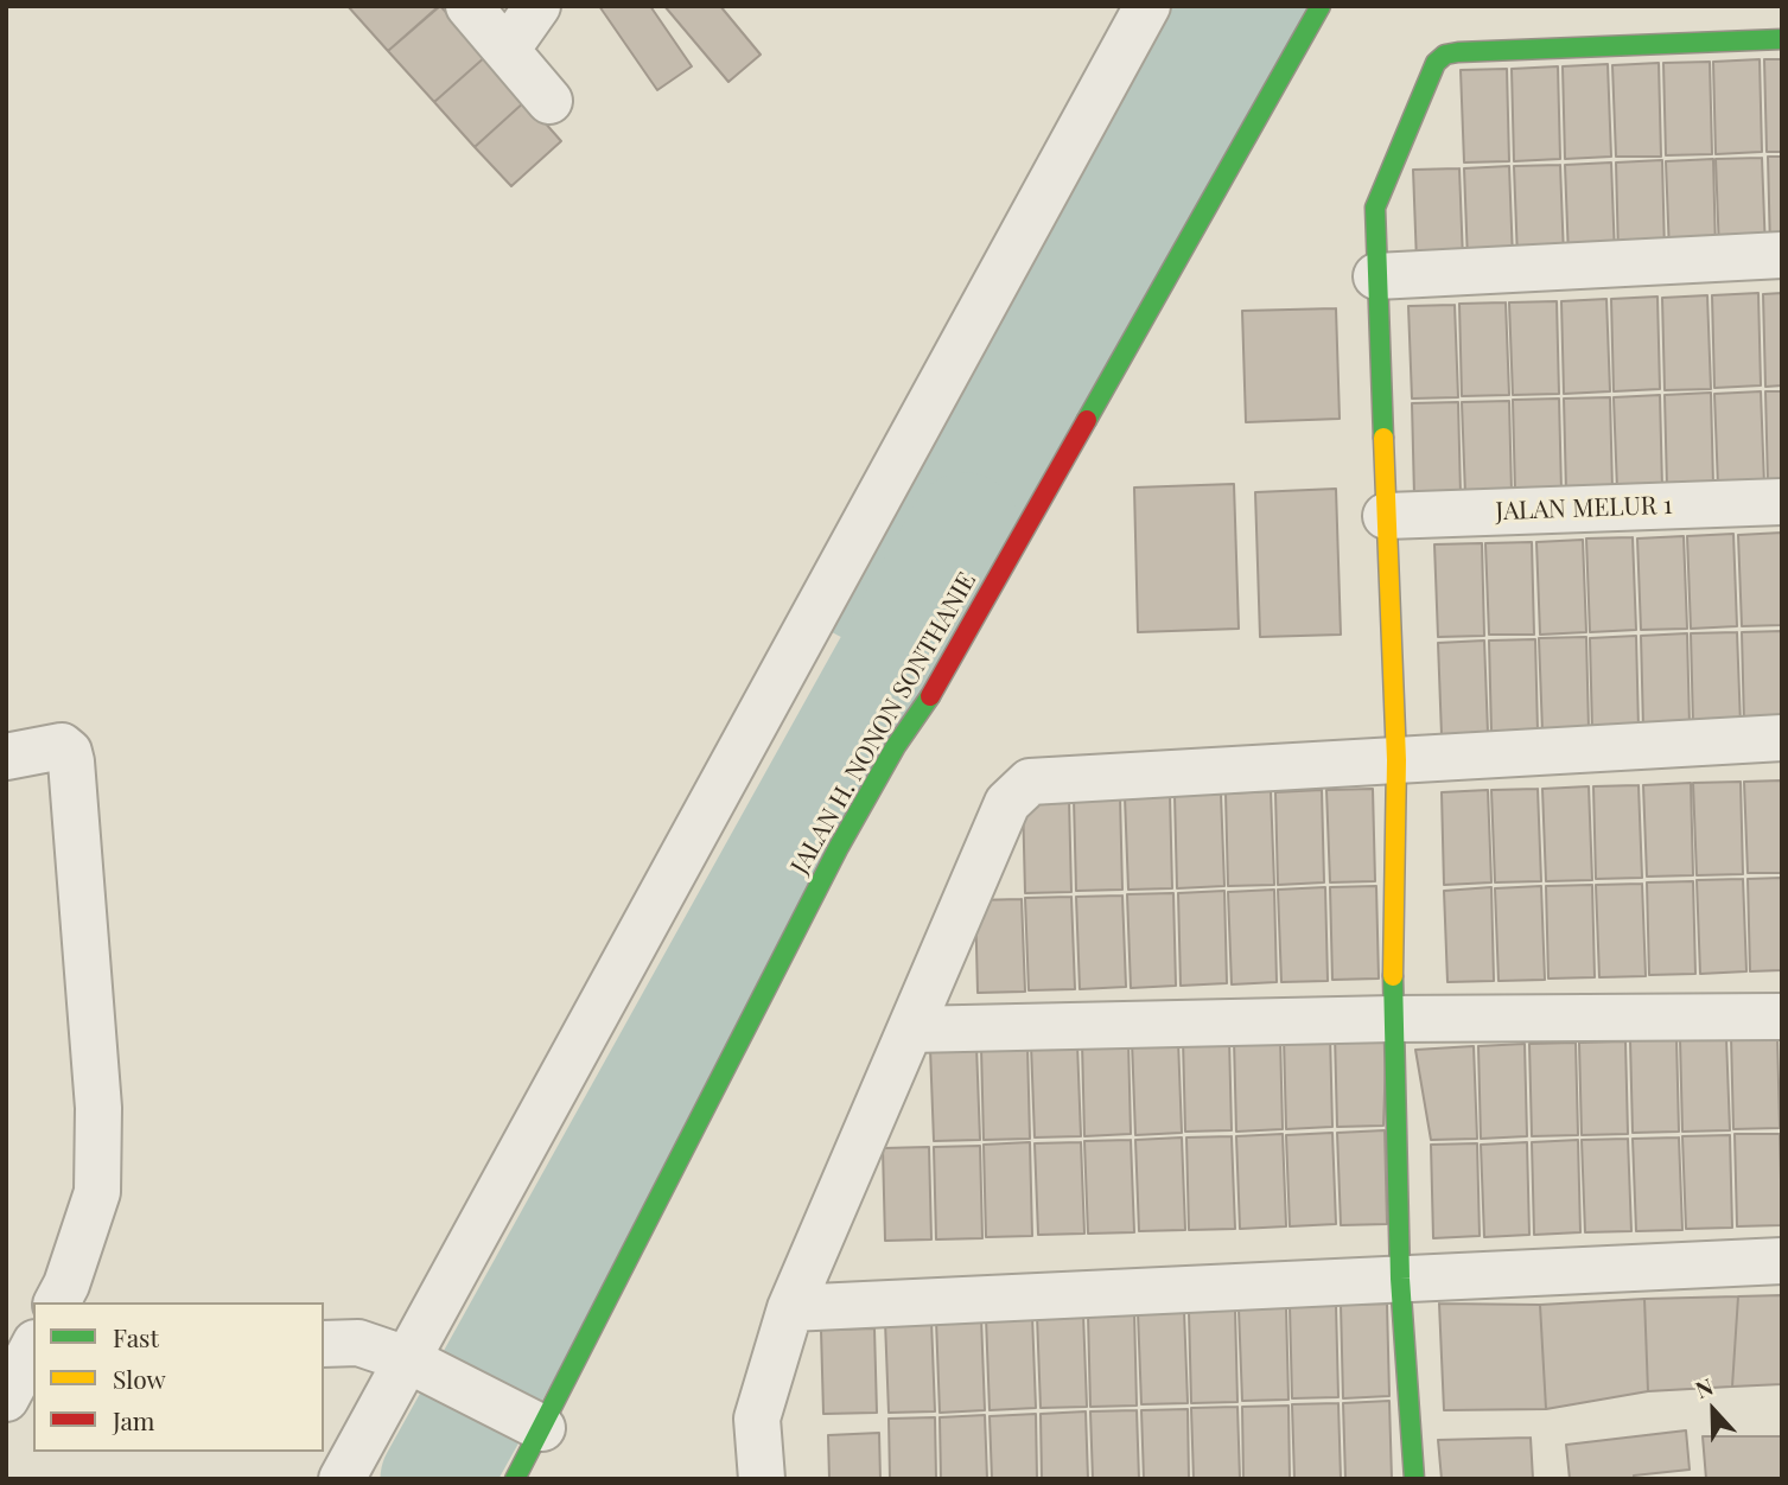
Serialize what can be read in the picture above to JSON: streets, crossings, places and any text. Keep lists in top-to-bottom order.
{
  "streets": {
    "street": ["JALAN MELUR 1", "JALAN H. NONON SONTHANIE"]
  },
  "legend": ["Fast", "Slow", "Jam"],
  "north": "top"
}
